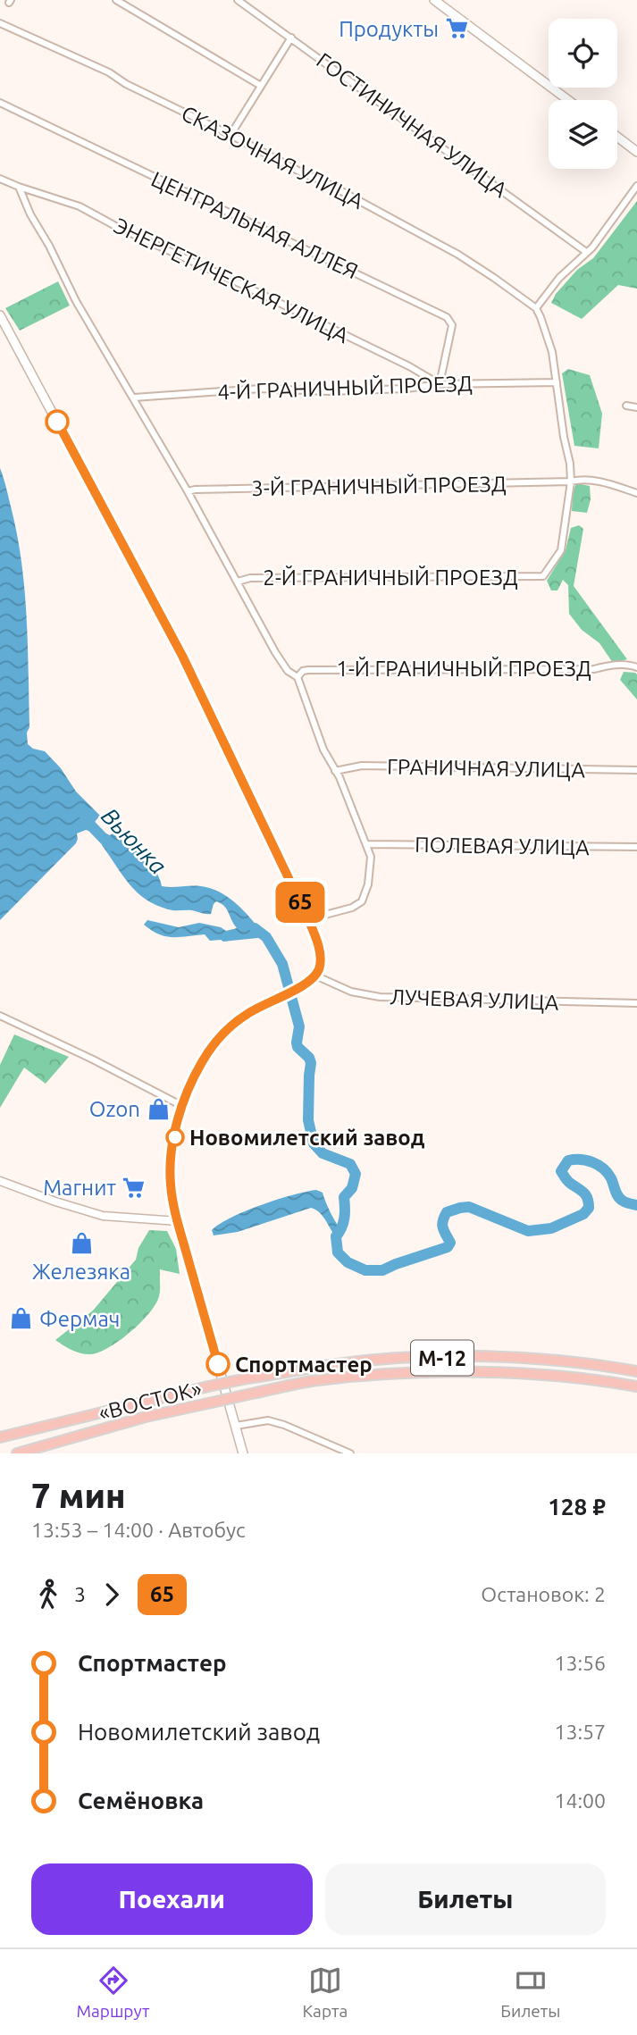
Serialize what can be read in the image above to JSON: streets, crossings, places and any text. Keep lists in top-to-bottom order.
{
  "streets": {
    "highway": ["М-12", "«ВОСТОК»"],
    "street": [
      "ГОСТИНИЧНАЯ УЛИЦА",
      "СКАЗОЧНАЯ УЛИЦА",
      "ЦЕНТРАЛЬНАЯ АЛЛЕЯ",
      "ЭНЕРГЕТИЧЕСКАЯ УЛИЦА",
      "4-Й ГРАНИЧНЫЙ ПРОЕЗД",
      "3-Й ГРАНИЧНЫЙ ПРОЕЗД",
      "2-Й ГРАНИЧНЫЙ ПРОЕЗД",
      "1-Й ГРАНИЧНЫЙ ПРОЕЗД",
      "ГРАНИЧНАЯ УЛИЦА",
      "ПОЛЕВАЯ УЛИЦА",
      "ЛУЧЕВАЯ УЛИЦА"
    ]
  },
  "crossings": [
    ["ЦЕНТРАЛЬНАЯ АЛЛЕЯ", "ЭНЕРГЕТИЧЕСКАЯ УЛИЦА"],
    ["ЦЕНТРАЛЬНАЯ АЛЛЕЯ", "4-Й ГРАНИЧНЫЙ ПРОЕЗД"],
    ["ЭНЕРГЕТИЧЕСКАЯ УЛИЦА", "4-Й ГРАНИЧНЫЙ ПРОЕЗД"],
    ["3-Й ГРАНИЧНЫЙ ПРОЕЗД", "2-Й ГРАНИЧНЫЙ ПРОЕЗД"]
  ],
  "water": ["Вьюнка"],
  "places": {
    "supermarket": ["Продукты", "Магнит"],
    "shop": ["Ozon", "Железяка", "Фермач"],
    "other": ["Новомилетский завод", "Спортмастер"]
  },
  "lines": ["bus line 65"],
  "page": {
    "on_map": "65",
    "heading": ["7 мин", "13:53 – 14:00 · Автобус", "128 ₽"],
    "legs": ["3", "65", "Остановок: 2"],
    "list": [
      {
        "name": "Спортмастер",
        "value": "13:56"
      },
      {
        "name": "Новомилетский завод",
        "value": "13:57"
      },
      {
        "name": "Семёновка",
        "value": "14:00"
      }
    ],
    "buttons": ["Поехали", "Билеты"],
    "tabs": ["Маршрут", "Карта", "Билеты"]
  }
}
